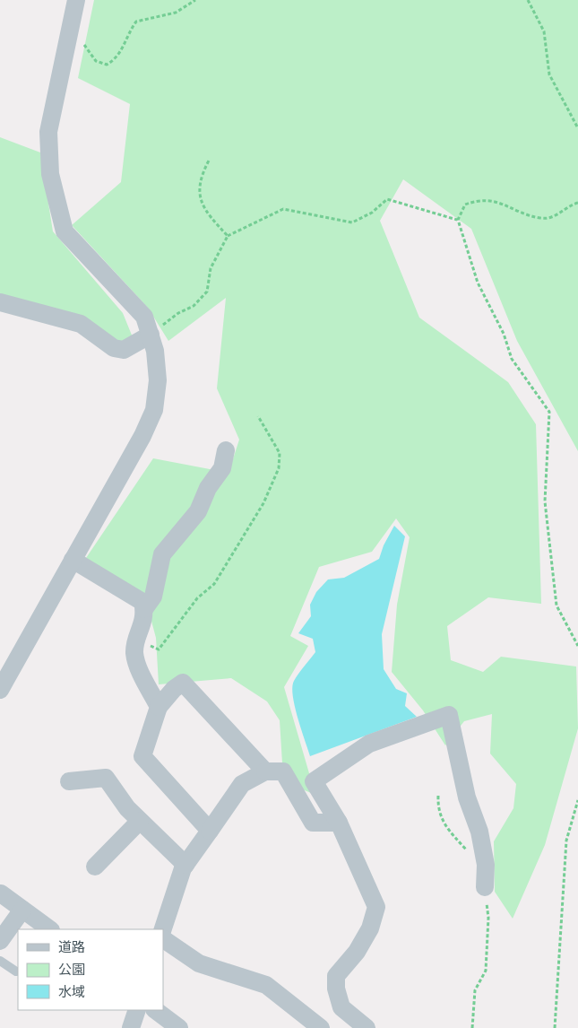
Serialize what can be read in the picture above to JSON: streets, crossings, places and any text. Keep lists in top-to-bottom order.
{
  "legend": ["道路", "公園", "水域"]
}
